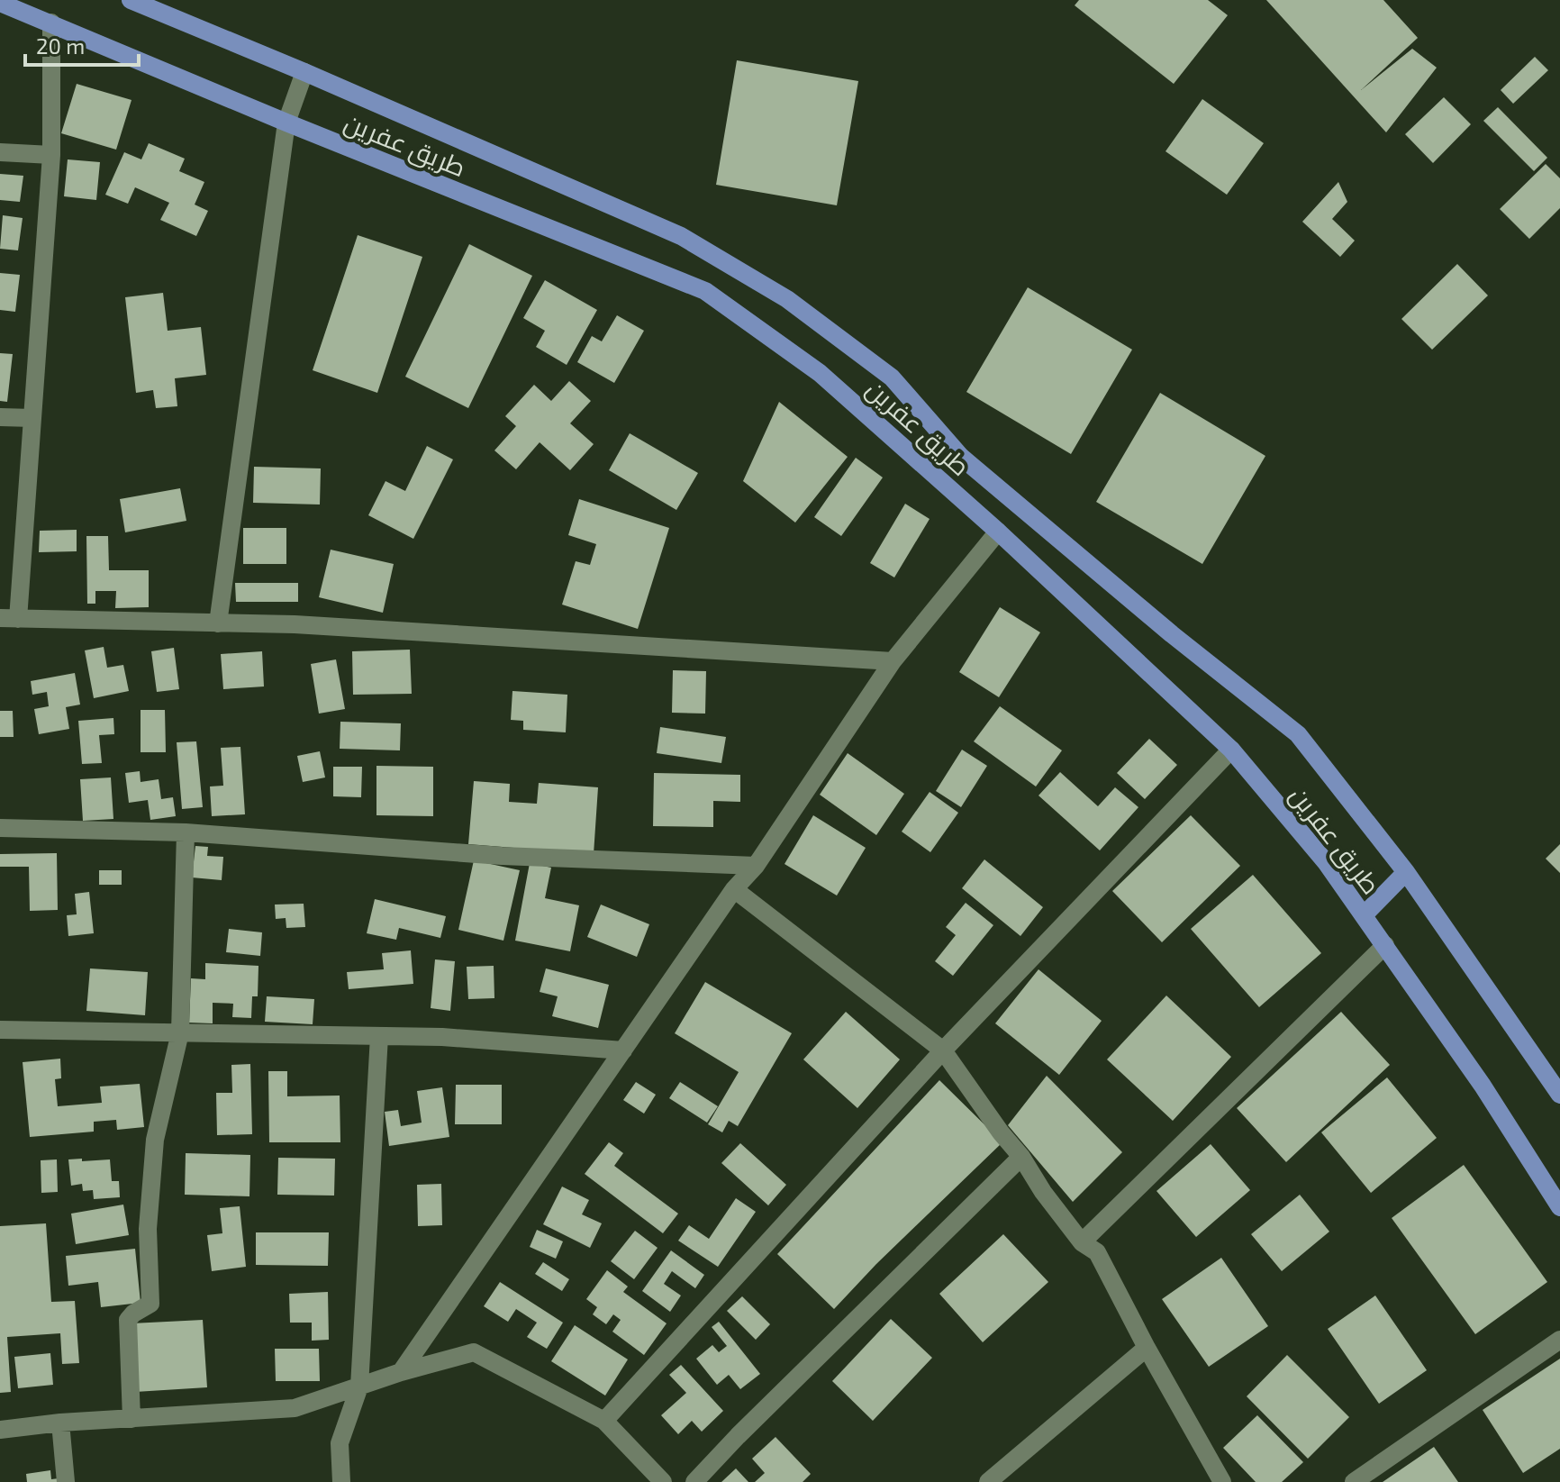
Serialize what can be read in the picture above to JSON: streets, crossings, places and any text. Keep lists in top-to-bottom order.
{
  "streets": {
    "main road": ["طريق عفرين"]
  },
  "scale_bar": "20 m"
}
